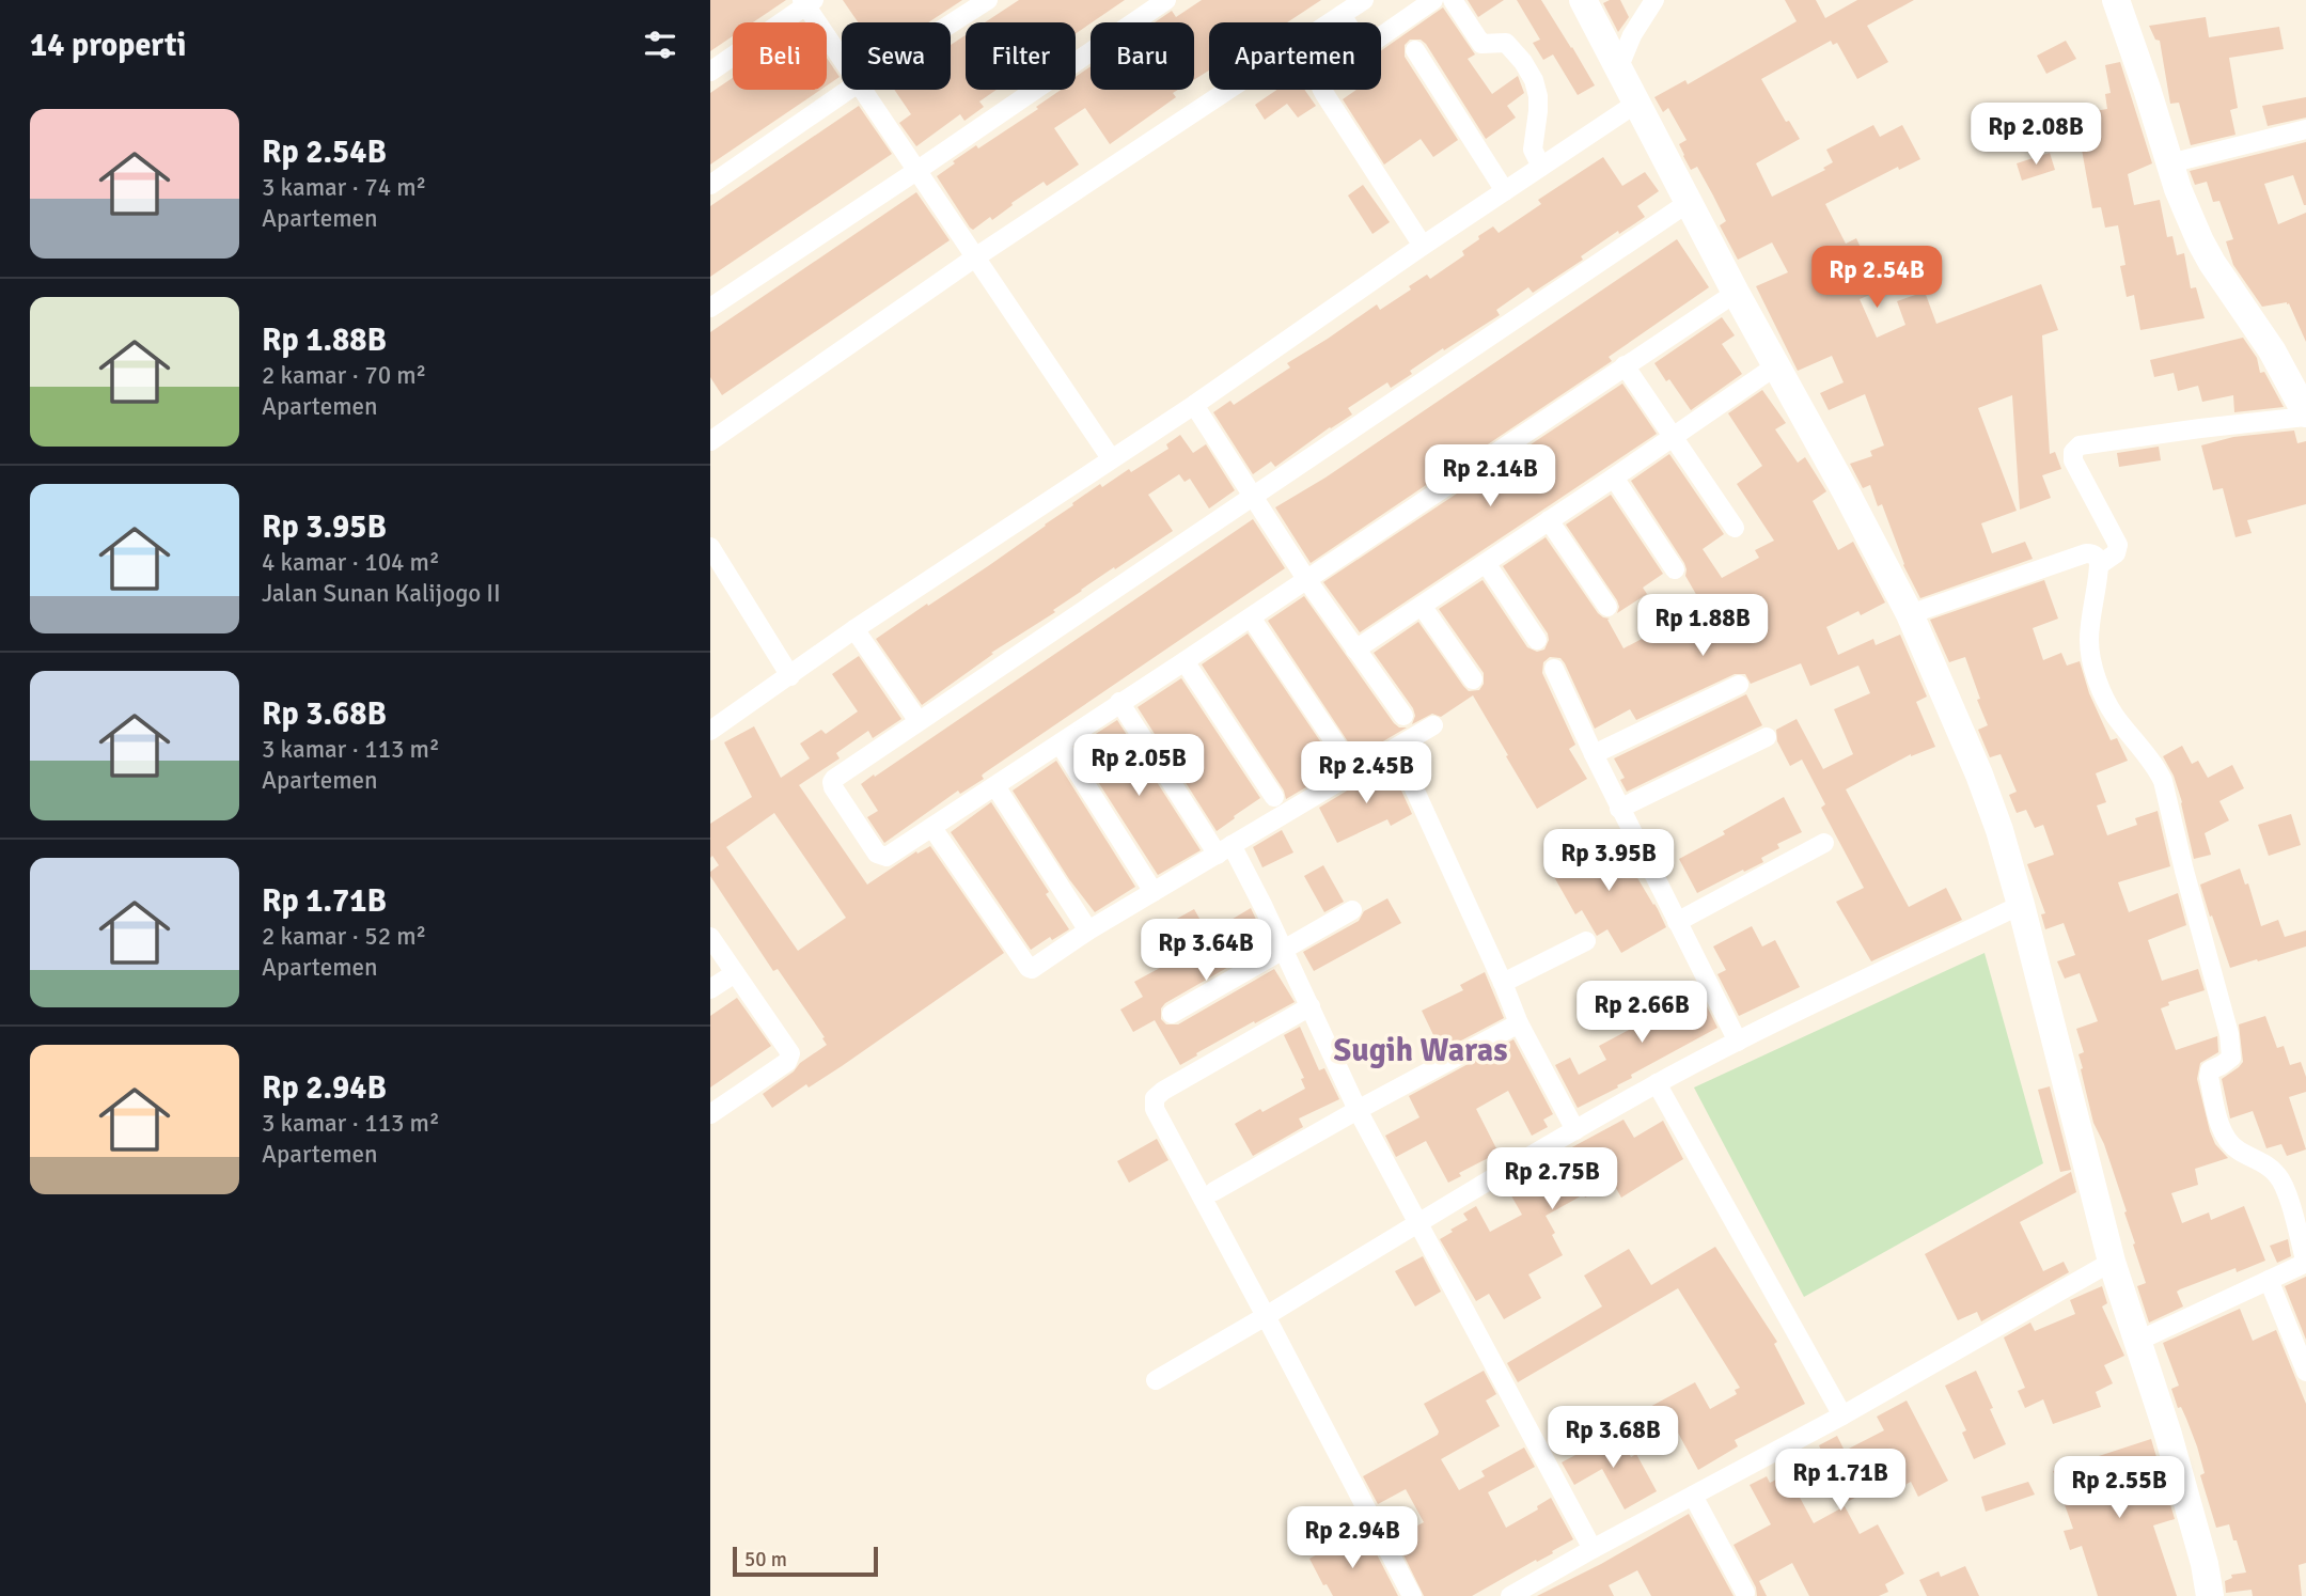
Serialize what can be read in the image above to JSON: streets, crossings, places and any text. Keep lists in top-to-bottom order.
{
  "districts": ["Sugih Waras"],
  "scale_bar": "50 m",
  "page": {
    "heading": "14 properti",
    "chip": [
      "Beli",
      "Sewa",
      "Filter",
      "Baru",
      "Apartemen"
    ],
    "list": [
      {
        "name": "Rp 2.54B",
        "note": "3 kamar · 74 m² · Apartemen"
      },
      {
        "name": "Rp 1.88B",
        "note": "2 kamar · 70 m² · Apartemen"
      },
      {
        "name": "Rp 3.95B",
        "note": "4 kamar · 104 m² · Jalan Sunan Kalijogo II"
      },
      {
        "name": "Rp 3.68B",
        "note": "3 kamar · 113 m² · Apartemen"
      },
      {
        "name": "Rp 1.71B",
        "note": "2 kamar · 52 m² · Apartemen"
      },
      {
        "name": "Rp 2.94B",
        "note": "3 kamar · 113 m² · Apartemen"
      }
    ],
    "price": [
      "Rp 2.08B",
      "Rp 2.54B",
      "Rp 2.14B",
      "Rp 1.88B",
      "Rp 2.05B",
      "Rp 2.45B",
      "Rp 3.95B",
      "Rp 3.64B",
      "Rp 2.66B",
      "Rp 2.75B",
      "Rp 3.68B",
      "Rp 1.71B",
      "Rp 2.55B",
      "Rp 2.94B"
    ],
    "scale": "50 m"
  }
}
